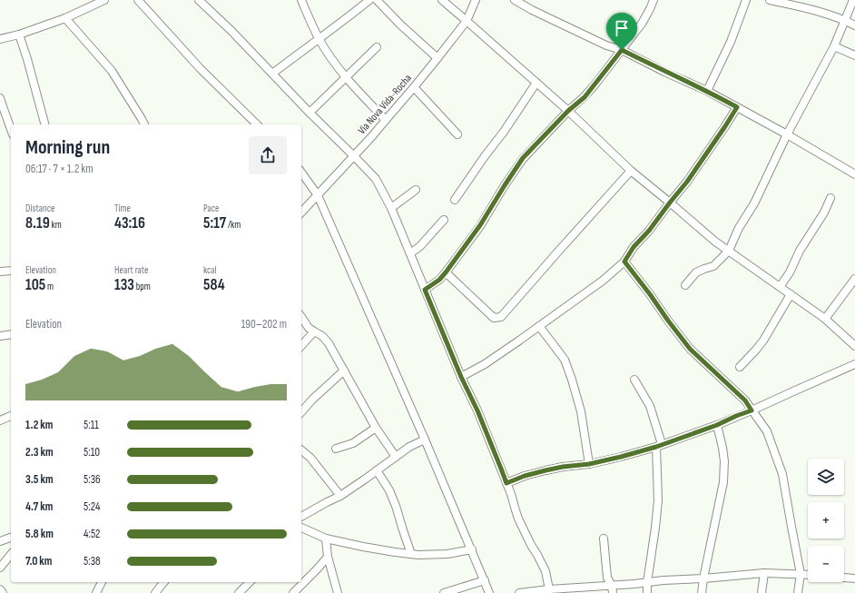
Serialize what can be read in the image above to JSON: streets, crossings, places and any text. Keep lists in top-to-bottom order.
{
  "streets": {
    "street": ["Via Nova Vida-Rocha"]
  },
  "page": {
    "heading": ["Morning run", "06:17 · 7 × 1.2 km"],
    "stats": [
      ["Distance", "8.19 km"],
      ["Time", "43:16"],
      ["Pace", "5:17 /km"],
      ["Elevation", "105 m"],
      ["Heart rate", "133 bpm"],
      ["kcal", "584"]
    ],
    "chart": ["Elevation", "190–202 m"],
    "list": [
      {
        "name": "1.2 km",
        "note": "5:11"
      },
      {
        "name": "2.3 km",
        "note": "5:10"
      },
      {
        "name": "3.5 km",
        "note": "5:36"
      },
      {
        "name": "4.7 km",
        "note": "5:24"
      },
      {
        "name": "5.8 km",
        "note": "4:52"
      },
      {
        "name": "7.0 km",
        "note": "5:38"
      }
    ],
    "map_buttons": ["+", "−"]
  }
}
